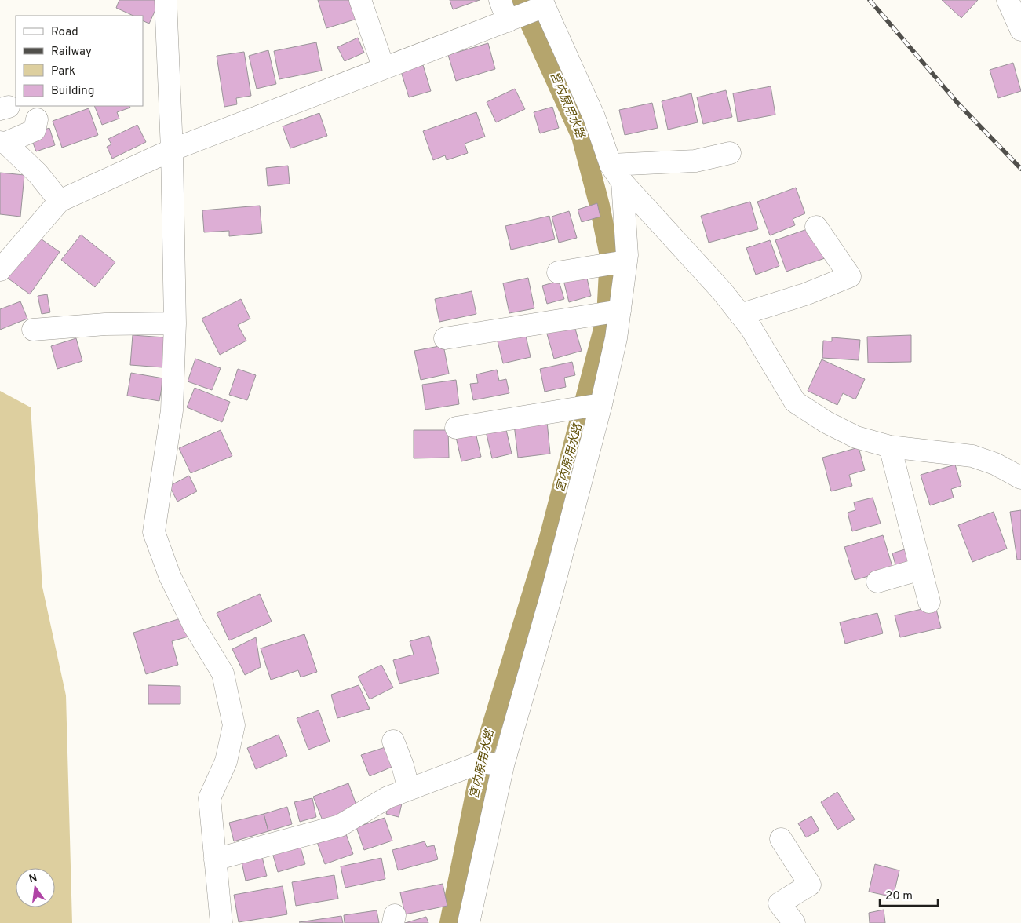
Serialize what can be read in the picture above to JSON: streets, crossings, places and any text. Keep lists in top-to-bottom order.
{
  "water": ["宮内原用水路"],
  "legend": [
    "Road",
    "Railway",
    "Park",
    "Building"
  ],
  "scale_bar": "20 m",
  "north": "top"
}
